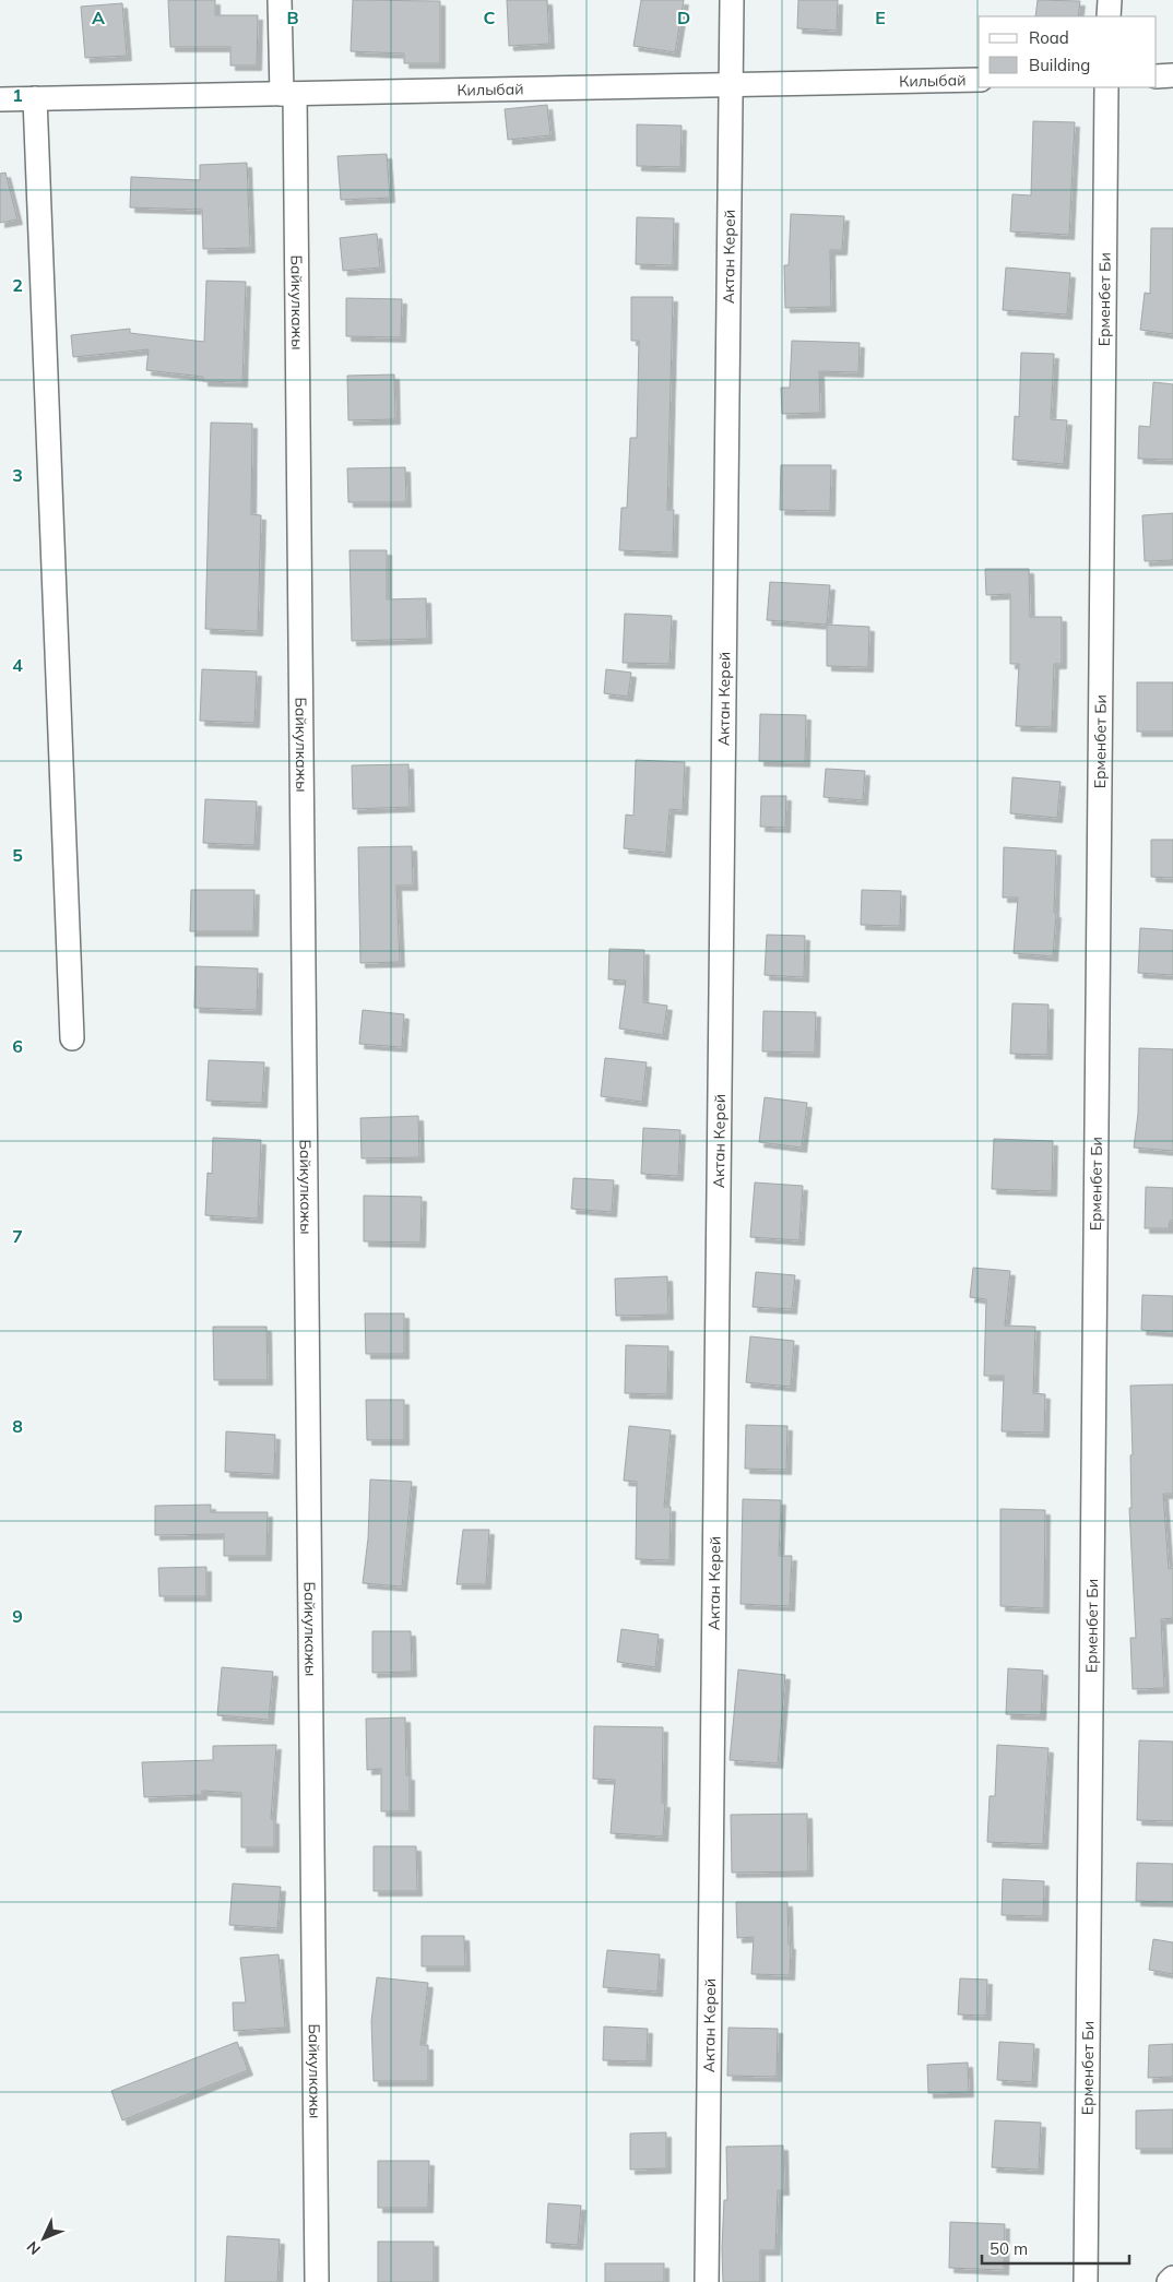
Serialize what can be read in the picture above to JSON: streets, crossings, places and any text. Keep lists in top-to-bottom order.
{
  "streets": {
    "street": [
      "Килыбай",
      "Актан Керей",
      "Ерменбет Би",
      "Байкулкажы"
    ]
  },
  "crossings": [
    ["Килыбай", "Актан Керей"],
    ["Килыбай", "Байкулкажы"]
  ],
  "legend": ["Road", "Building"],
  "scale_bar": "50 m",
  "north": "bottom left",
  "grid": {
    "columns": [
      "A",
      "B",
      "C",
      "D",
      "E"
    ],
    "rows": [
      "1",
      "2",
      "3",
      "4",
      "5",
      "6",
      "7",
      "8",
      "9"
    ]
  }
}
